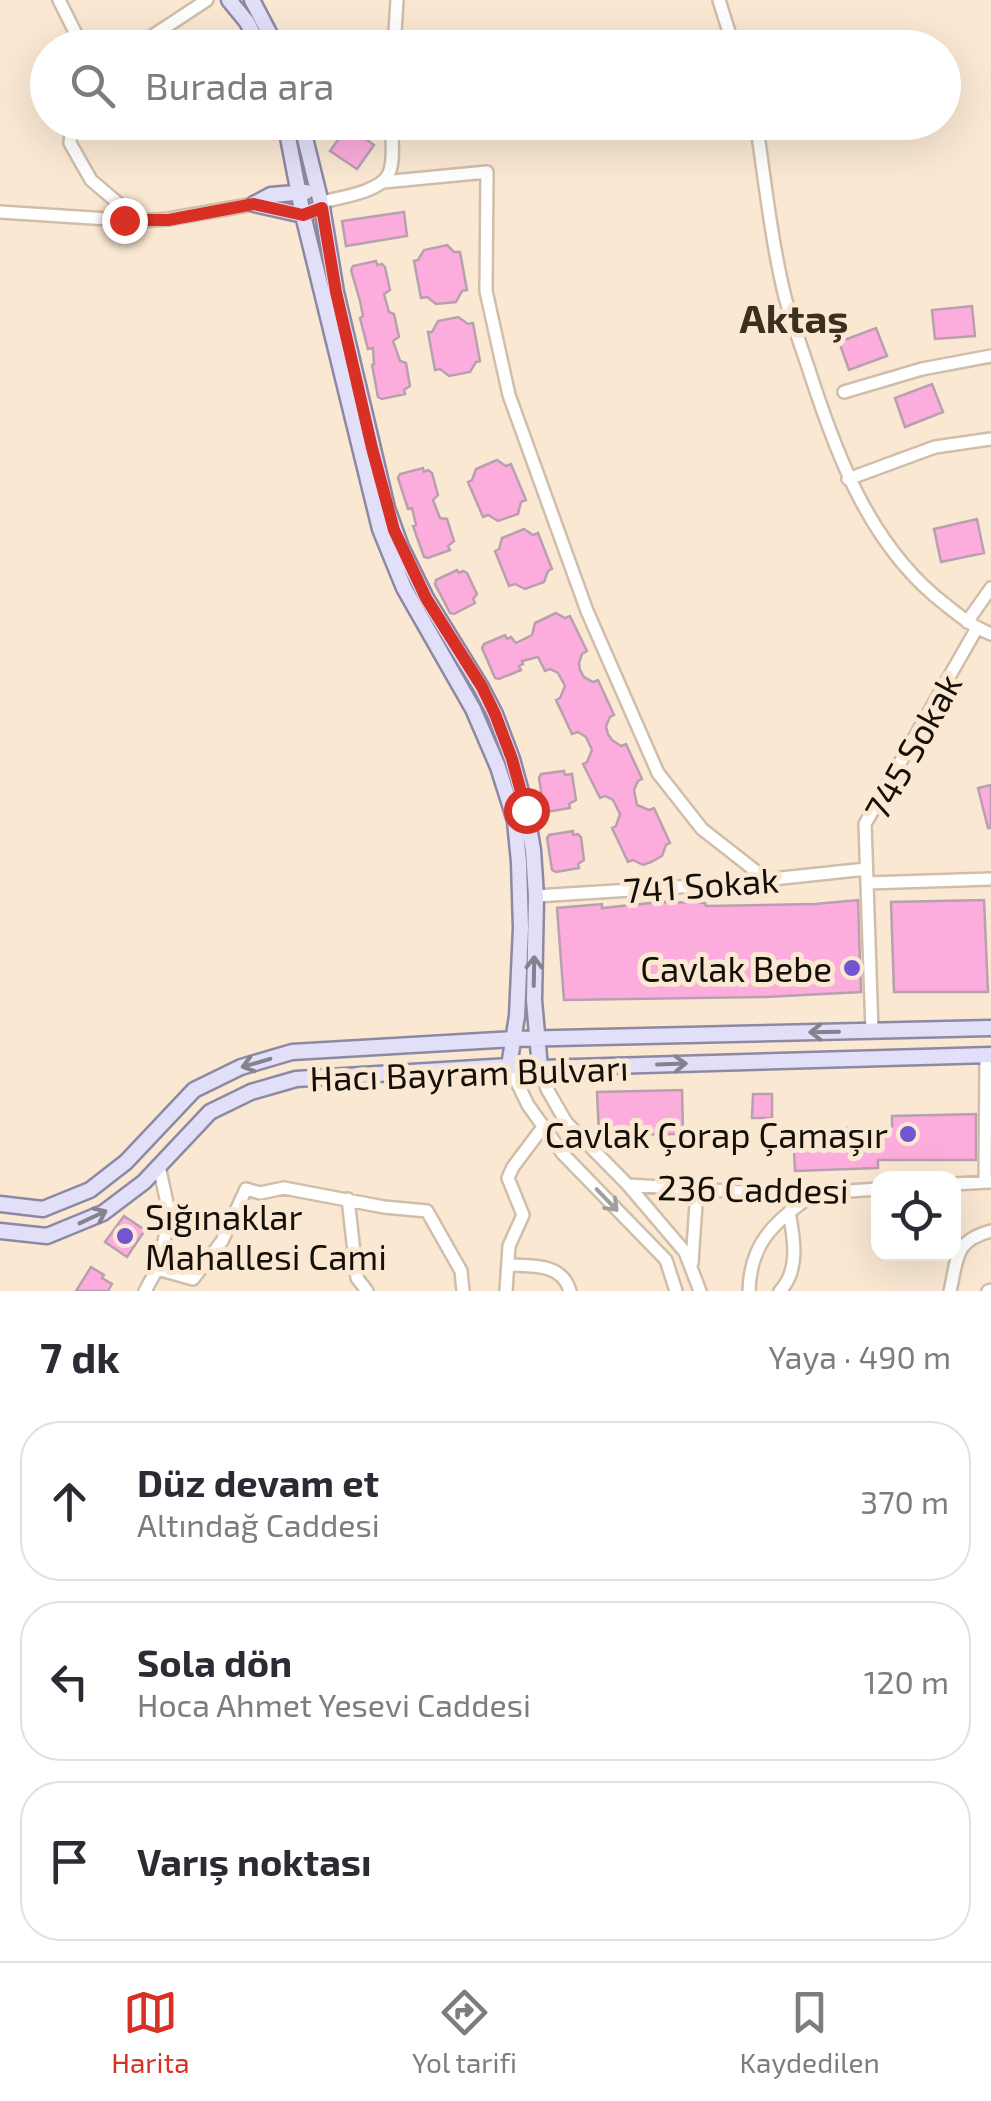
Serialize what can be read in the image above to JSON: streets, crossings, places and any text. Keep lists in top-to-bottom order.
{
  "streets": {
    "main road": ["Hacı Bayram Bulvarı"],
    "street": ["745 Sokak", "741 Sokak", "236 Caddesi"]
  },
  "crossings": [
    ["745 Sokak", "741 Sokak"],
    ["745 Sokak", "Hacı Bayram Bulvarı"]
  ],
  "districts": ["Aktaş"],
  "places": ["Cavlak Bebe", "Cavlak Çorap Çamaşır", "Sığınaklar Mahallesi Cami"],
  "page": {
    "search": "Burada ara",
    "heading": ["7 dk", "Yaya · 490 m"],
    "list": [
      ["Düz devam et", "Altındağ Caddesi", "370 m"],
      ["Sola dön", "Hoca Ahmet Yesevi Caddesi", "120 m"],
      "Varış noktası"
    ],
    "nav": ["Harita", "Yol tarifi", "Kaydedilen"]
  }
}
